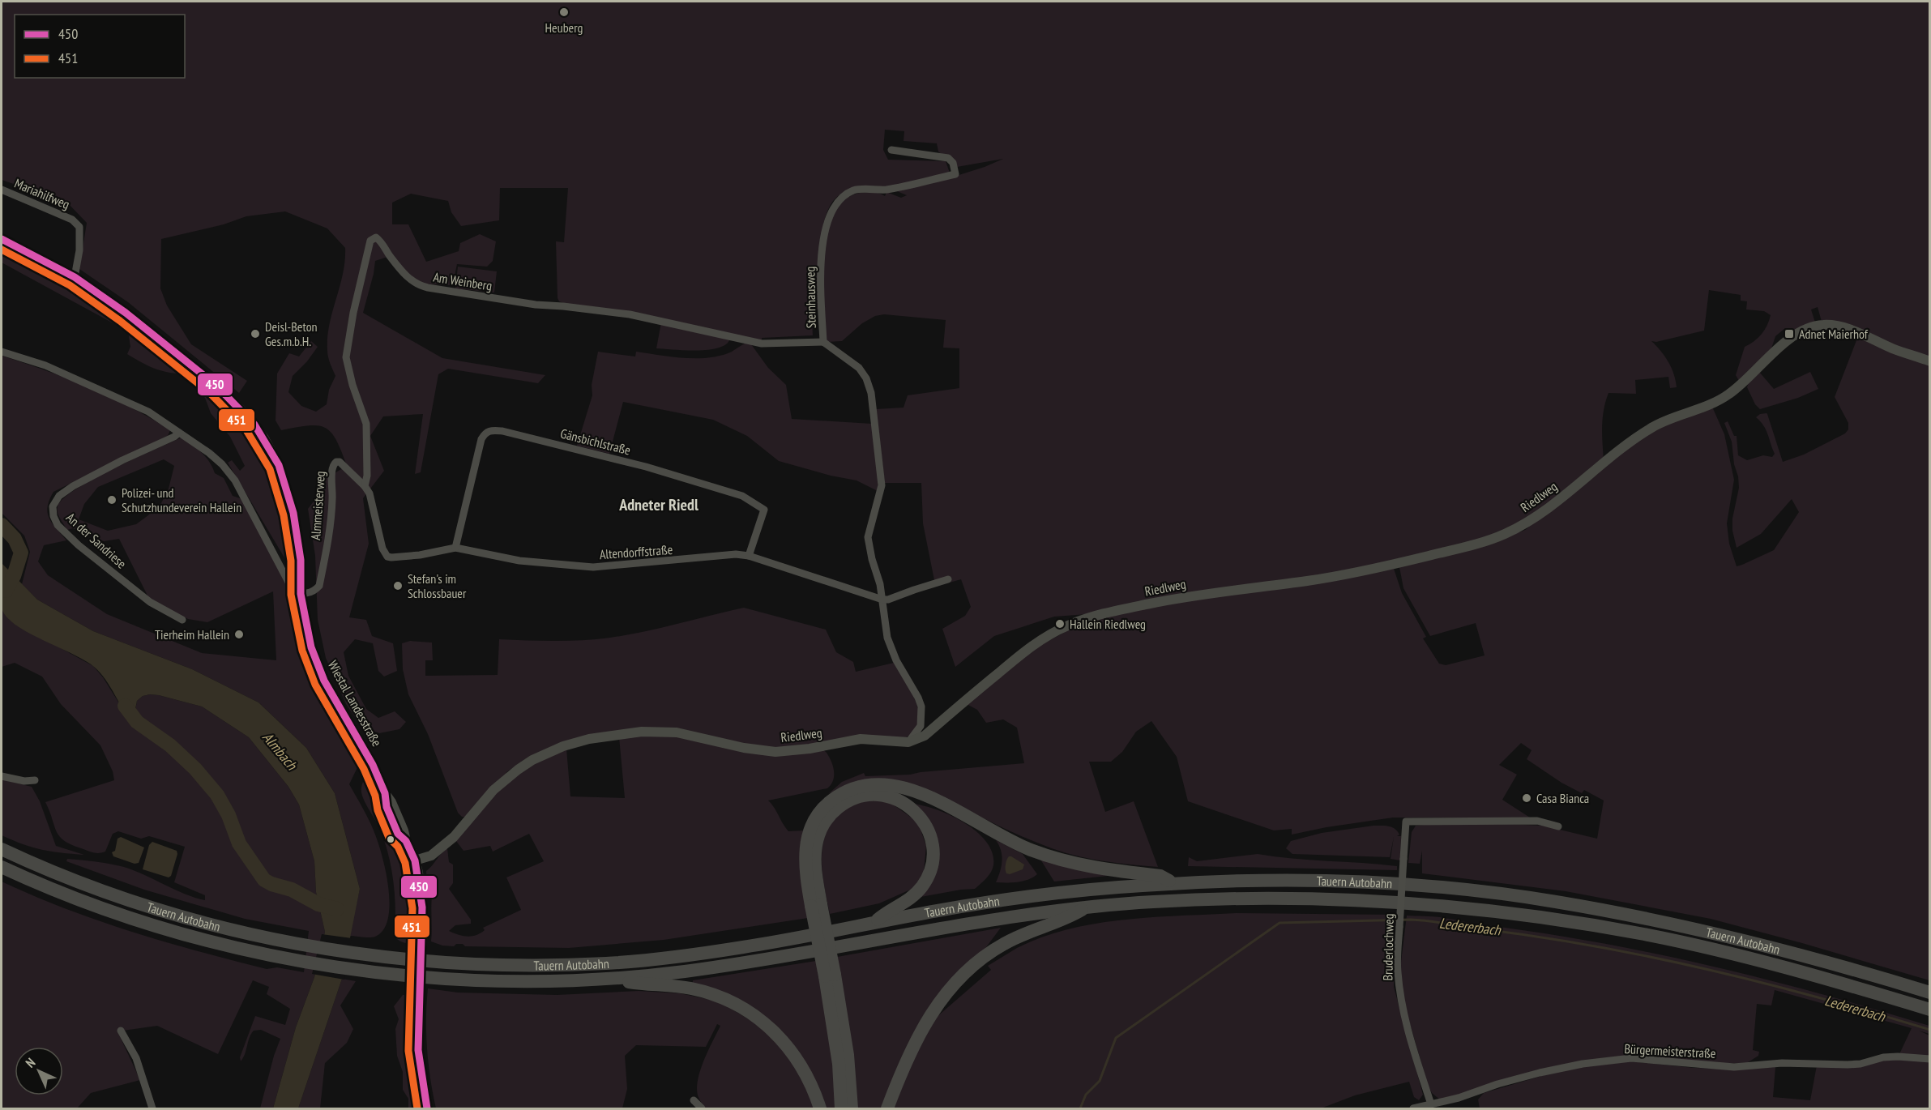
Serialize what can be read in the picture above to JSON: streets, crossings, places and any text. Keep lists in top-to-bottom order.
{
  "streets": {
    "highway": ["Tauern Autobahn"],
    "street": [
      "Mariahilfweg",
      "Am Weinberg",
      "Steinhausweg",
      "Gänsbichlstraße",
      "Riedlweg",
      "Almmeisterweg",
      "An der Sandriese",
      "Altendorffstraße",
      "Wiestal Landesstraße",
      "Bruderlochweg",
      "Bürgermeisterstraße"
    ]
  },
  "crossings": [
    ["Mariahilfweg", "Wiestal Landesstraße"],
    ["Am Weinberg", "Steinhausweg"],
    ["Am Weinberg", "Almmeisterweg"],
    ["Steinhausweg", "Riedlweg"],
    ["Steinhausweg", "Altendorffstraße"],
    ["Gänsbichlstraße", "Altendorffstraße"],
    ["Riedlweg", "Wiestal Landesstraße"],
    ["Almmeisterweg", "Altendorffstraße"],
    ["Almmeisterweg", "Wiestal Landesstraße"],
    ["Bruderlochweg", "Bürgermeisterstraße"]
  ],
  "districts": ["Adneter Riedl"],
  "water": ["Almbach", "Ledererbach"],
  "places": {
    "other": [
      "Heuberg",
      "Deisl-Beton Ges.m.b.H.",
      "Polizei- und Schutzhundeverein Hallein",
      "Stefan's im Schlossbauer",
      "Hallein Riedlweg",
      "Tierheim Hallein",
      "Casa Bianca"
    ],
    "transit": ["Adnet Maierhof"]
  },
  "lines": ["transit line 450", "transit line 451"],
  "legend": ["450", "451"],
  "north": "top left"
}
